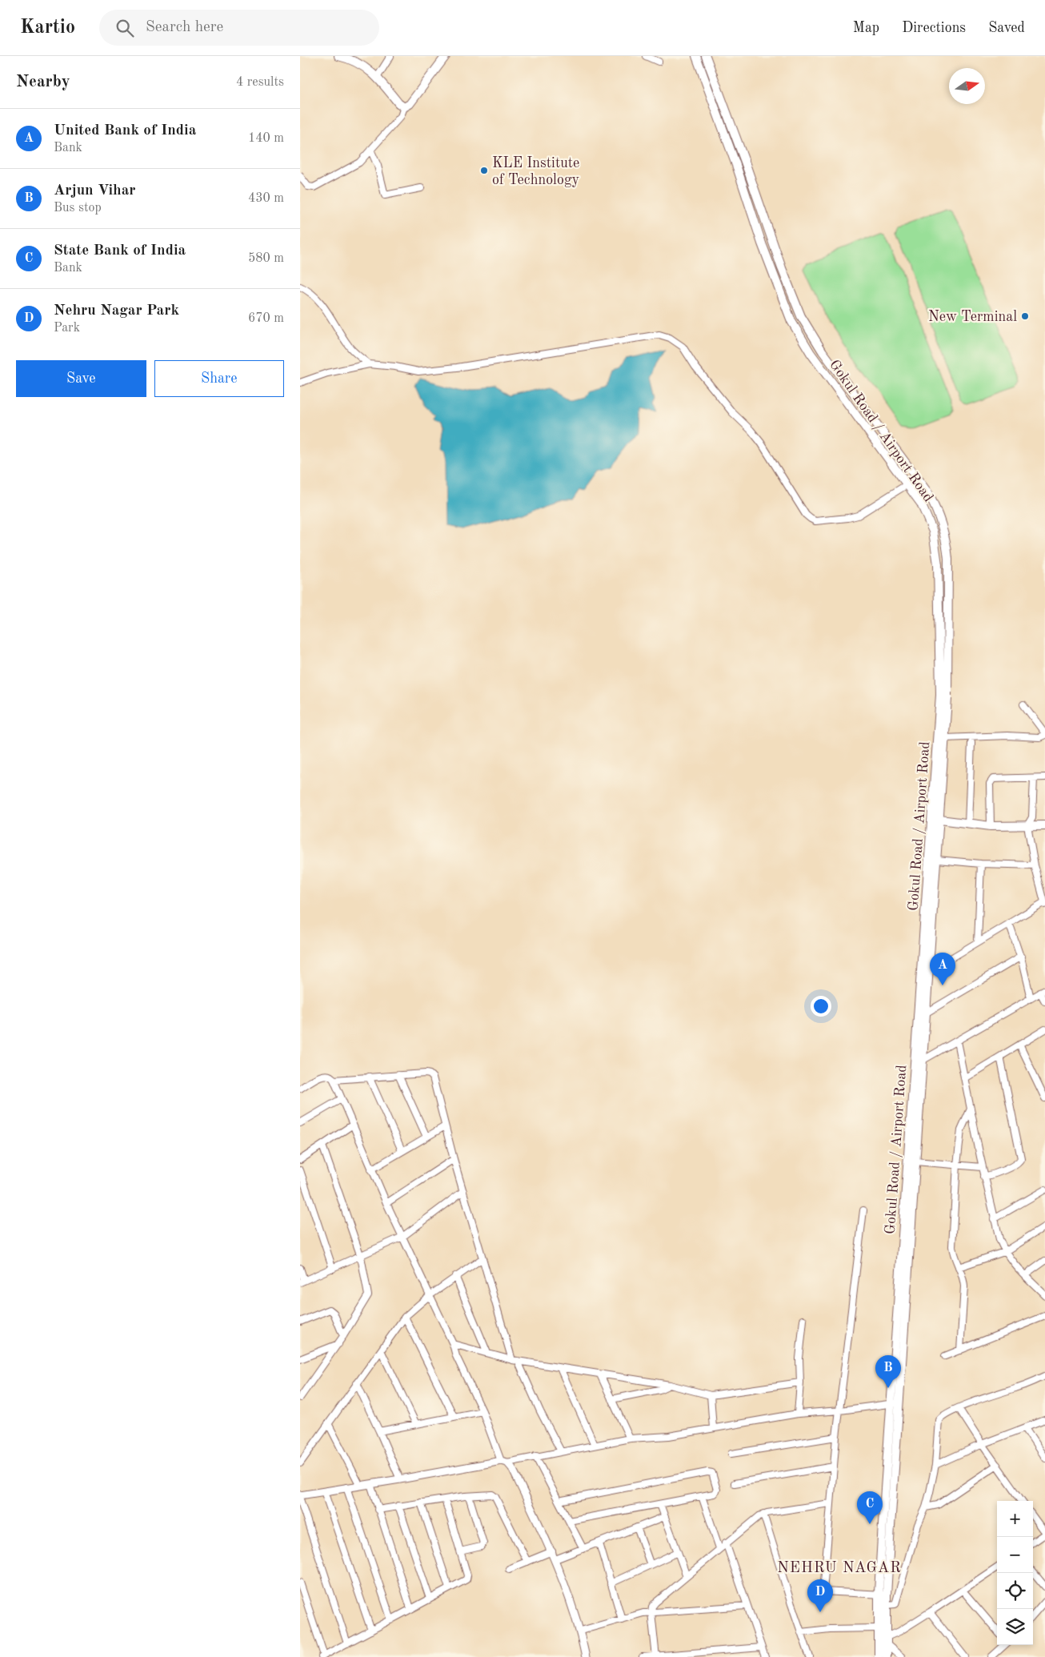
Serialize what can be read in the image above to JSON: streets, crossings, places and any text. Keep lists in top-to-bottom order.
{
  "streets": {
    "main road": ["Gokul Road / Airport Road"]
  },
  "districts": ["NEHRU NAGAR"],
  "places": ["KLE Institute of Technology", "New Terminal"],
  "north": "right",
  "page": {
    "header": "Kartio",
    "search": "Search here",
    "nav": ["Map", "Directions", "Saved"],
    "heading": ["Nearby", "4 results"],
    "list": [
      {
        "mark": "A",
        "name": "United Bank of India",
        "note": "Bank",
        "value": "140 m"
      },
      {
        "mark": "B",
        "name": "Arjun Vihar",
        "note": "Bus stop",
        "value": "430 m"
      },
      {
        "mark": "C",
        "name": "State Bank of India",
        "note": "Bank",
        "value": "580 m"
      },
      {
        "mark": "D",
        "name": "Nehru Nagar Park",
        "note": "Park",
        "value": "670 m"
      }
    ],
    "buttons": ["Save", "Share"],
    "pins": [
      "A",
      "B",
      "C",
      "D"
    ],
    "map_buttons": ["+", "−"]
  }
}
